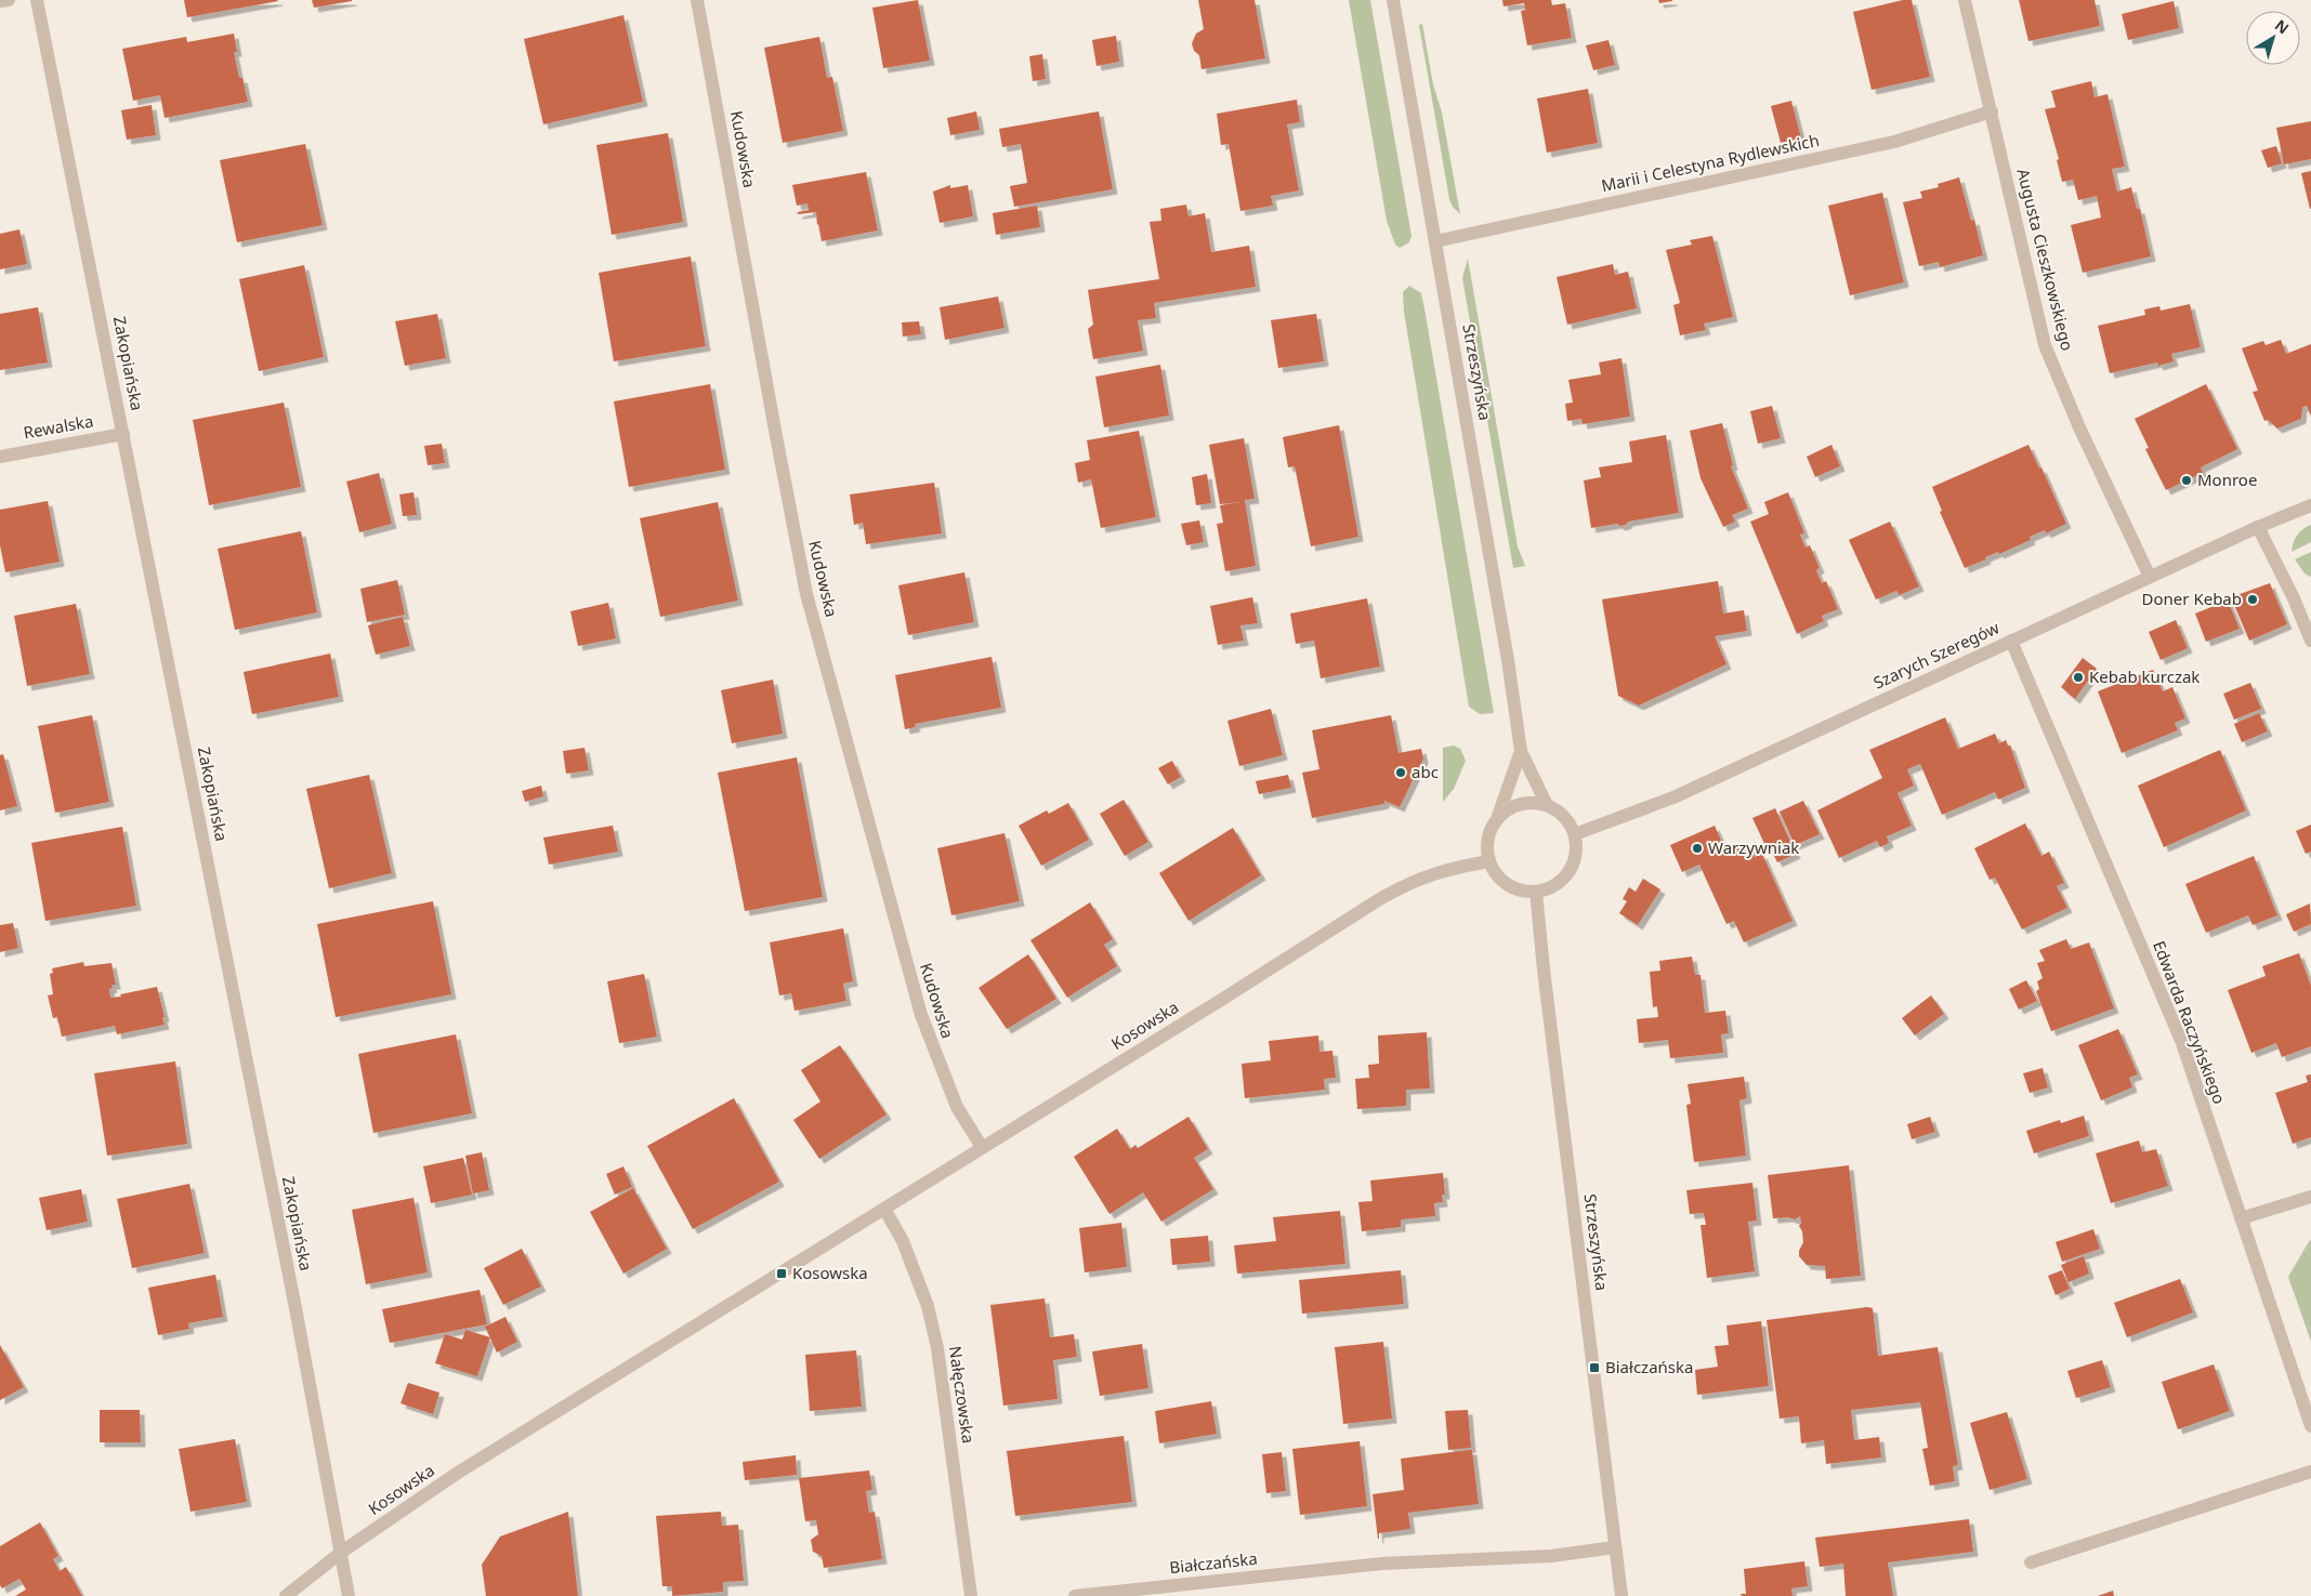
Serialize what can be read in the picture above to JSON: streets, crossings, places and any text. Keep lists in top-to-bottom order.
{
  "streets": {
    "street": [
      "Kudowska",
      "Marii i Celestyna Rydlewskich",
      "Augusta Cieszkowskiego",
      "Zakopiańska",
      "Strzeszyńska",
      "Rewalska",
      "Szarych Szeregów",
      "Edwarda Raczyńskiego",
      "Kosowska",
      "Nałęczowska",
      "Białczańska"
    ]
  },
  "crossings": [
    ["Kudowska", "Kosowska"],
    ["Marii i Celestyna Rydlewskich", "Augusta Cieszkowskiego"],
    ["Marii i Celestyna Rydlewskich", "Strzeszyńska"],
    ["Augusta Cieszkowskiego", "Szarych Szeregów"],
    ["Zakopiańska", "Rewalska"],
    ["Zakopiańska", "Kosowska"],
    ["Strzeszyńska", "Szarych Szeregów"],
    ["Strzeszyńska", "Kosowska"],
    ["Strzeszyńska", "Białczańska"],
    ["Szarych Szeregów", "Edwarda Raczyńskiego"],
    ["Szarych Szeregów", "Kosowska"],
    ["Kosowska", "Nałęczowska"]
  ],
  "places": {
    "other": [
      "Monroe",
      "Doner Kebab",
      "Kebab kurczak",
      "abc",
      "Warzywniak"
    ],
    "transit": ["Kosowska", "Białczańska"]
  },
  "north": "top right"
}
